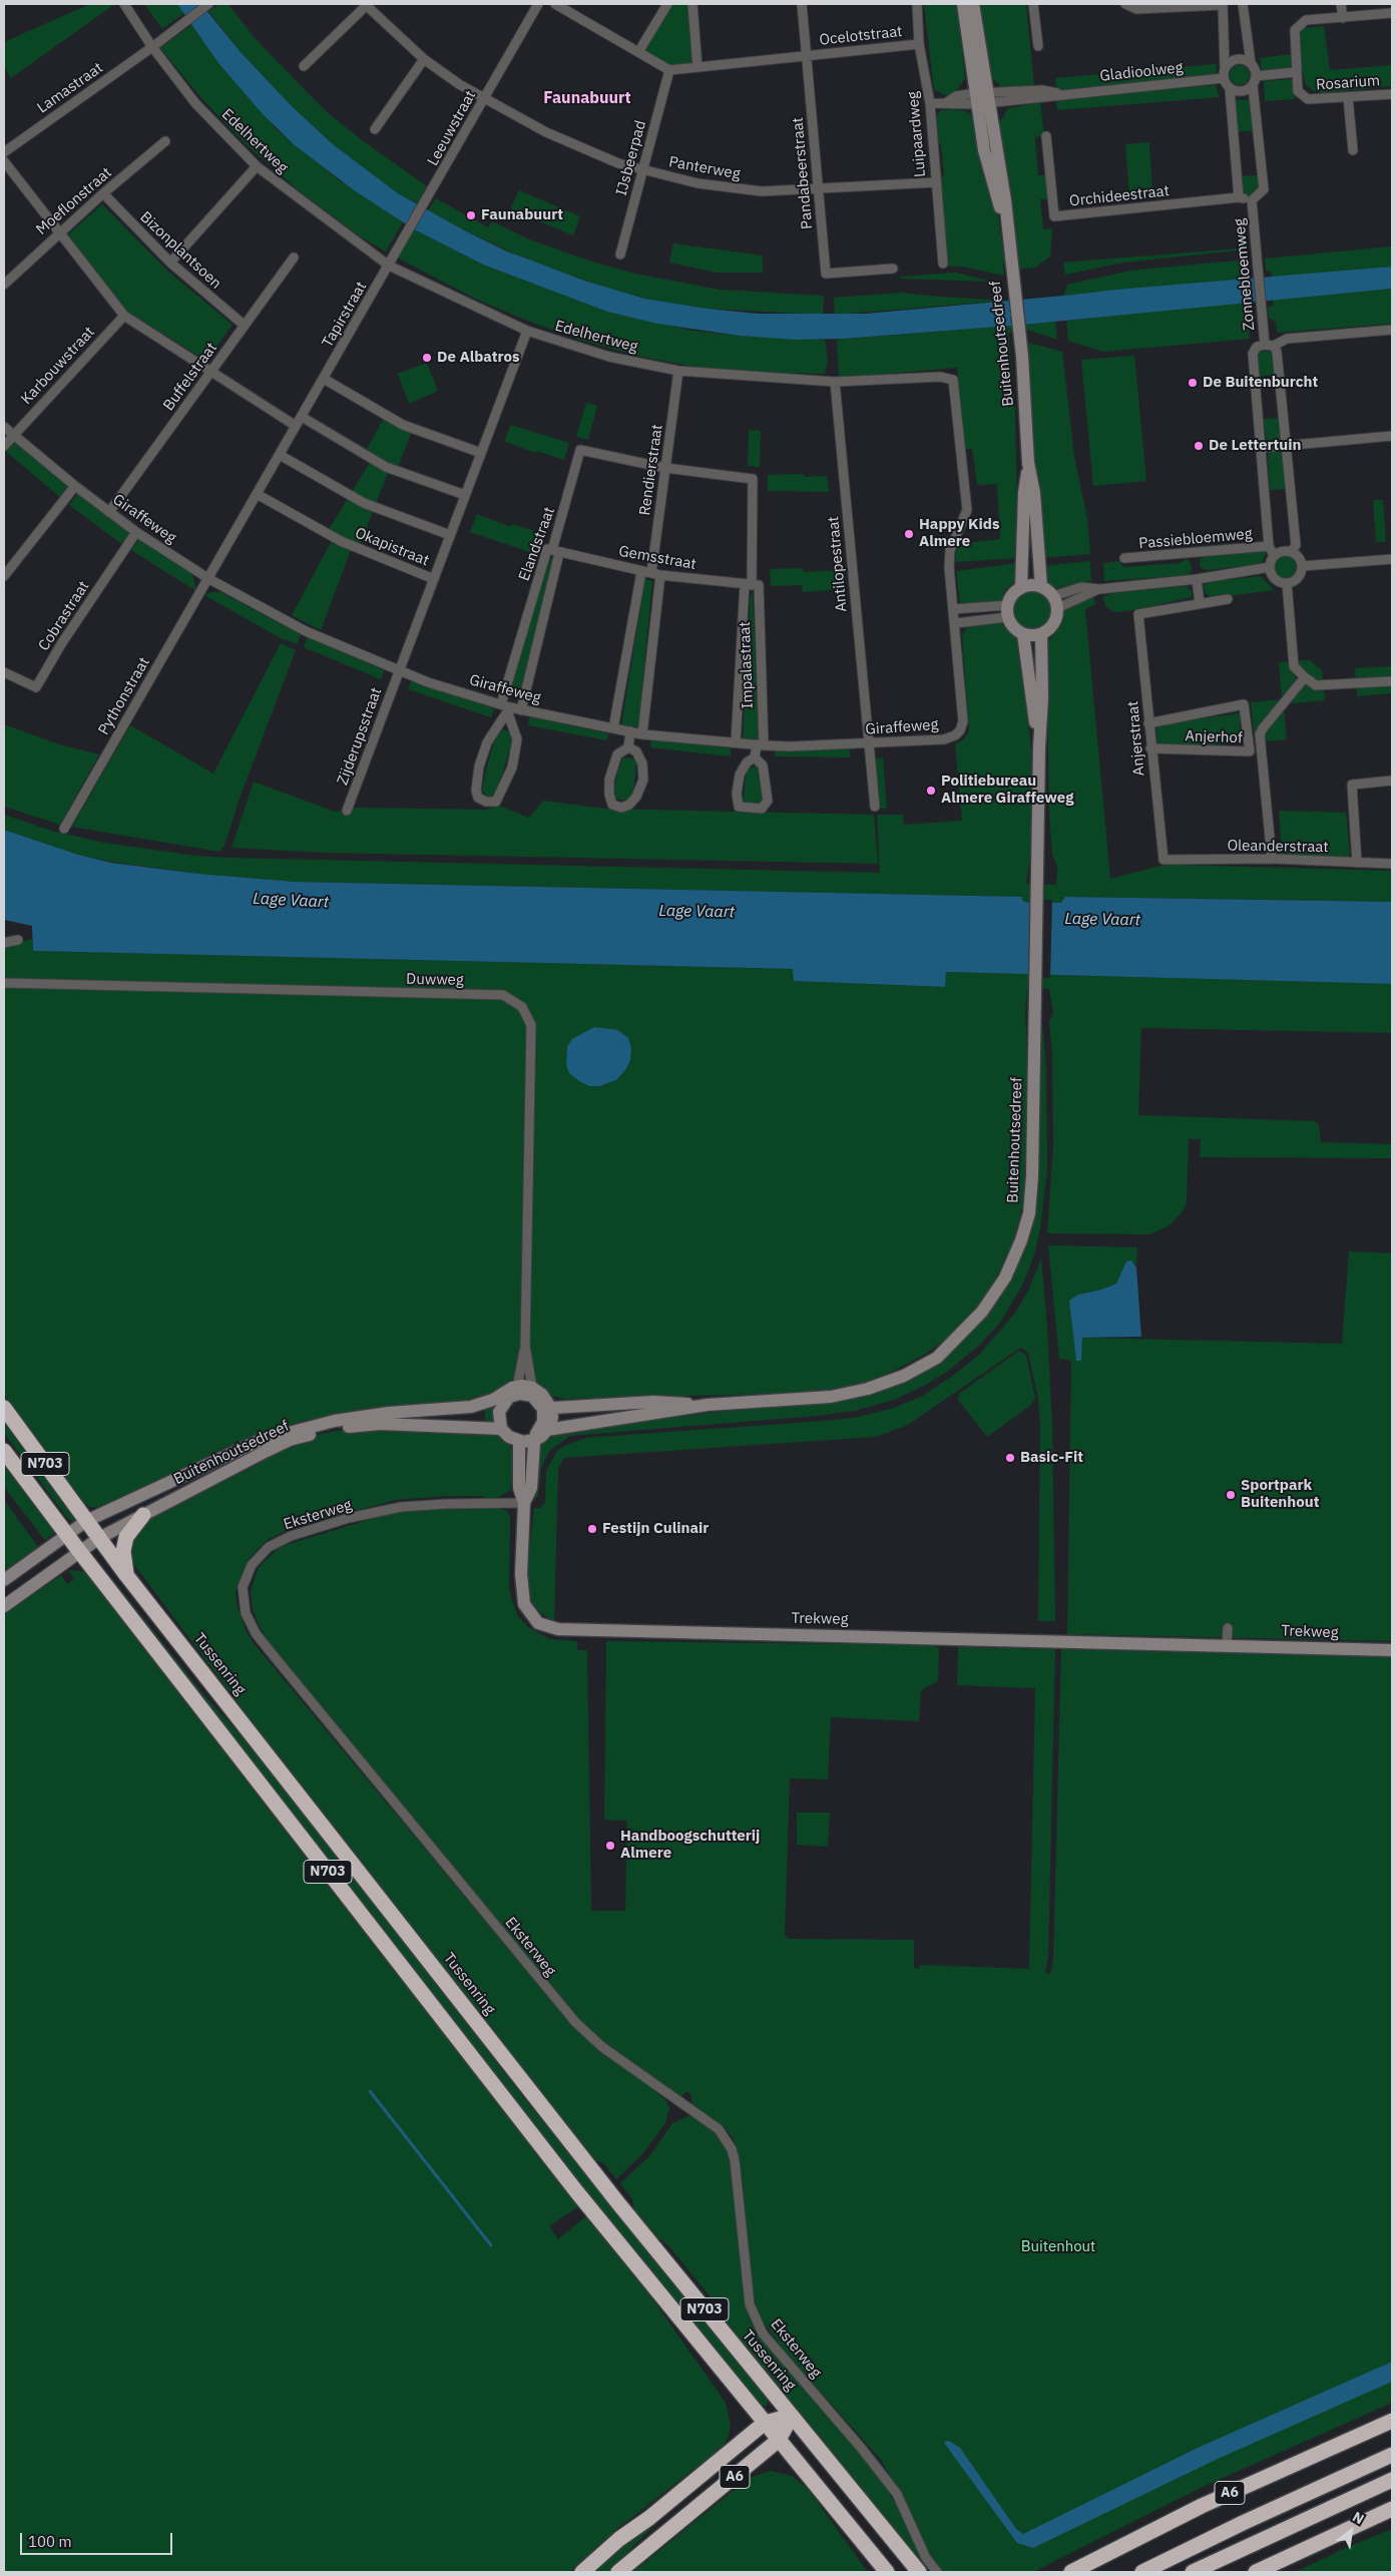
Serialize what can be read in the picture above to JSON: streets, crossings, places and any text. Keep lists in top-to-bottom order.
{
  "streets": {
    "highway": ["N703", "Tussenring", "A6"],
    "main road": ["Buitenhoutsedreef", "Trekweg"],
    "street": [
      "Ocelotstraat",
      "Gladioolweg",
      "Rosarium",
      "Lamastraat",
      "Leeuwstraat",
      "Luipaardweg",
      "Edelhertweg",
      "IJsbeerpad",
      "Panterweg",
      "Pandabeerstraat",
      "Orchideestraat",
      "Moeflonstraat",
      "Bizonplantsoen",
      "Zonnebloemweg",
      "Tapirstraat",
      "Karbouwstraat",
      "Buffelstraat",
      "Rendierstraat",
      "Giraffeweg",
      "Passiebloemweg",
      "Elandstraat",
      "Okapistraat",
      "Gemsstraat",
      "Antilopestraat",
      "Cobrastraat",
      "Impalastraat",
      "Pythonstraat",
      "Zijderupsstraat",
      "Anjerhof",
      "Anjerstraat",
      "Oleanderstraat",
      "Duwweg",
      "Eksterweg"
    ]
  },
  "crossings": [
    ["Ocelotstraat", "Luipaardweg"],
    ["Ocelotstraat", "IJsbeerpad"],
    ["Ocelotstraat", "Pandabeerstraat"],
    ["Gladioolweg", "Rosarium"],
    ["Gladioolweg", "Luipaardweg"],
    ["Gladioolweg", "Zonnebloemweg"],
    ["Gladioolweg", "Buitenhoutsedreef"],
    ["Rosarium", "Zonnebloemweg"],
    ["Lamastraat", "Edelhertweg"],
    ["Leeuwstraat", "Edelhertweg"],
    ["Leeuwstraat", "Panterweg"],
    ["Leeuwstraat", "Tapirstraat"],
    ["Luipaardweg", "Panterweg"],
    ["Edelhertweg", "Tapirstraat"],
    ["Edelhertweg", "Rendierstraat"],
    ["Edelhertweg", "Giraffeweg"],
    ["Edelhertweg", "Okapistraat"],
    ["Edelhertweg", "Antilopestraat"],
    ["IJsbeerpad", "Panterweg"],
    ["Panterweg", "Pandabeerstraat"],
    ["Orchideestraat", "Zonnebloemweg"],
    ["Moeflonstraat", "Bizonplantsoen"],
    ["Bizonplantsoen", "Buffelstraat"],
    ["Zonnebloemweg", "Passiebloemweg"],
    ["Tapirstraat", "Giraffeweg"],
    ["Tapirstraat", "Okapistraat"],
    ["Tapirstraat", "Pythonstraat"],
    ["Buitenhoutsedreef", "Duwweg"],
    ["Buitenhoutsedreef", "N703"],
    ["Buitenhoutsedreef", "Trekweg"],
    ["Buitenhoutsedreef", "Tussenring"],
    ["Karbouwstraat", "Giraffeweg"],
    ["Buffelstraat", "Giraffeweg"],
    ["Rendierstraat", "Giraffeweg"],
    ["Rendierstraat", "Elandstraat"],
    ["Rendierstraat", "Gemsstraat"],
    ["Rendierstraat", "Impalastraat"],
    ["Giraffeweg", "Elandstraat"],
    ["Giraffeweg", "Okapistraat"],
    ["Giraffeweg", "Antilopestraat"],
    ["Giraffeweg", "Cobrastraat"],
    ["Giraffeweg", "Impalastraat"],
    ["Giraffeweg", "Pythonstraat"],
    ["Giraffeweg", "Zijderupsstraat"],
    ["Elandstraat", "Gemsstraat"],
    ["Elandstraat", "Impalastraat"],
    ["Okapistraat", "Zijderupsstraat"],
    ["Gemsstraat", "Impalastraat"],
    ["Anjerhof", "Anjerstraat"],
    ["Anjerstraat", "Oleanderstraat"],
    ["Duwweg", "Trekweg"],
    ["N703", "A6"],
    ["Eksterweg", "Trekweg"],
    ["Tussenring", "A6"]
  ],
  "districts": ["Faunabuurt"],
  "water": ["Lage Vaart"],
  "parks": ["Buitenhout"],
  "places": [
    "Faunabuurt",
    "De Albatros",
    "De Buitenburcht",
    "De Lettertuin",
    "Happy Kids Almere",
    "Politiebureau Almere Giraffeweg",
    "Basic-Fit",
    "Sportpark Buitenhout",
    "Festijn Culinair",
    "Handboogschutterij Almere"
  ],
  "scale_bar": "100 m",
  "north": "top right"
}
